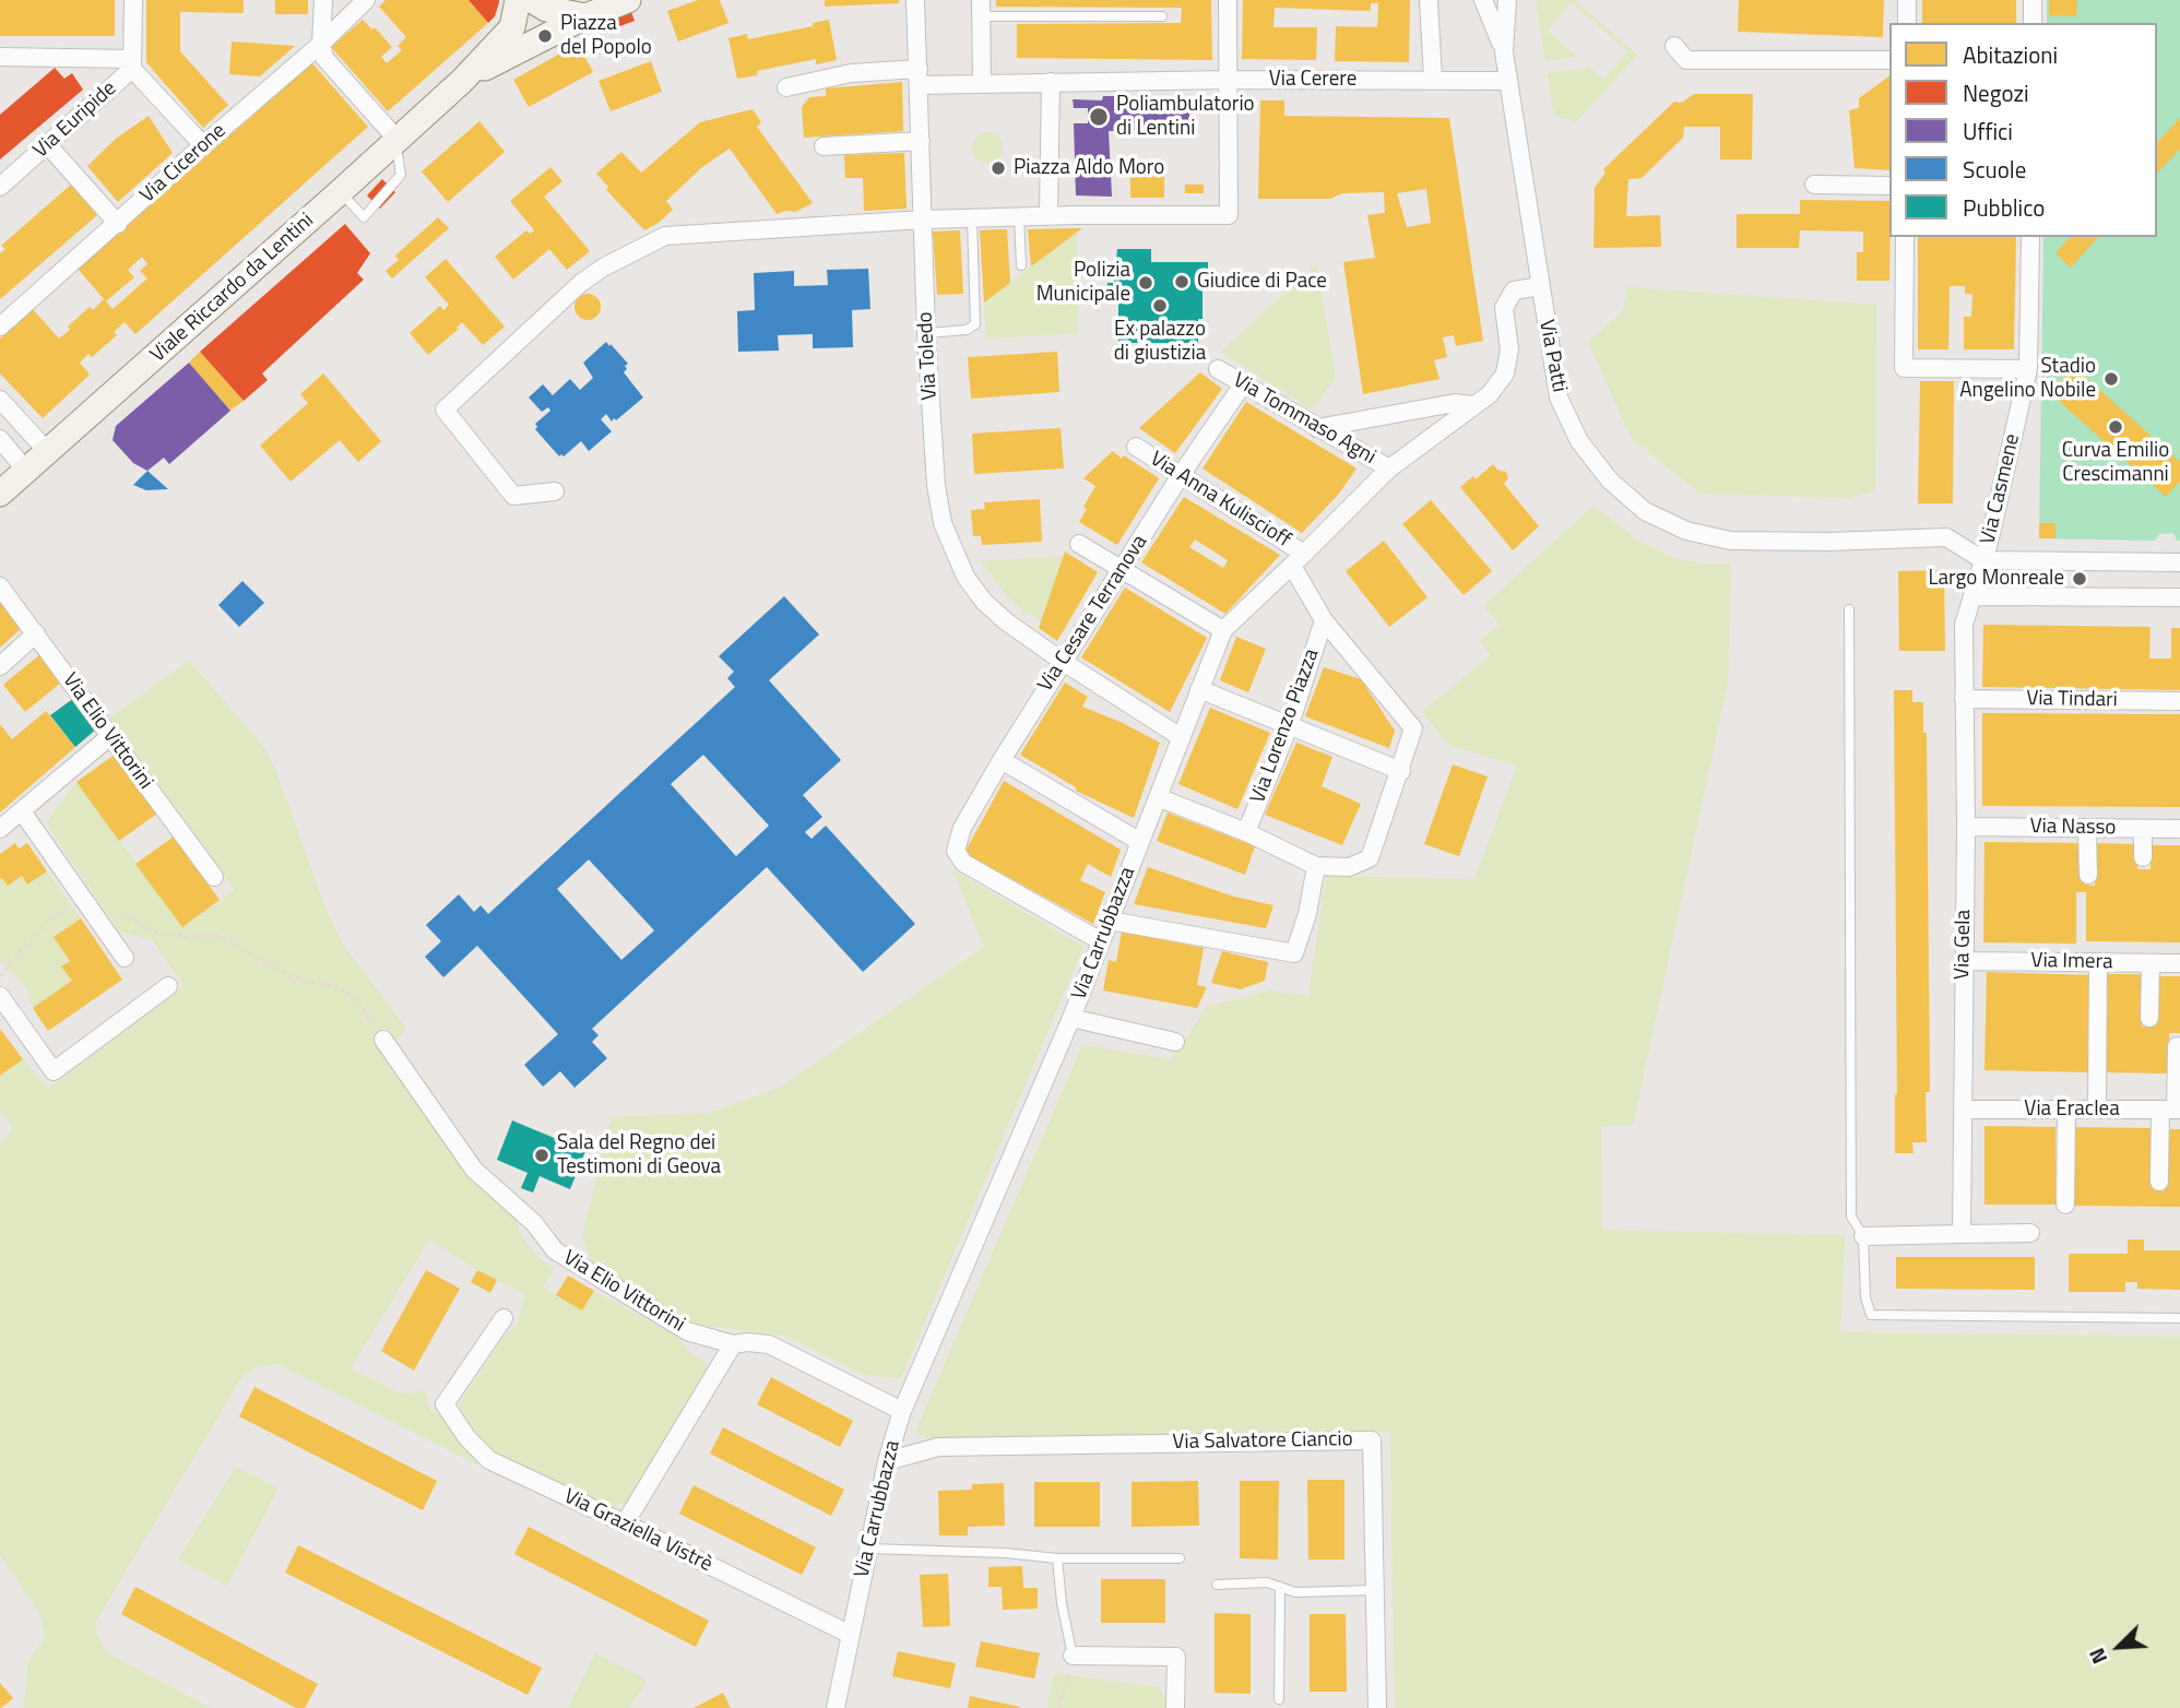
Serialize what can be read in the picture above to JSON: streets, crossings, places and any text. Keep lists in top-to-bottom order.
{
  "streets": {
    "main road": ["Viale Riccardo da Lentini"],
    "street": [
      "Via Cerere",
      "Via Euripide",
      "Via Cicerone",
      "Via Toledo",
      "Via Patti",
      "Via Tommaso Agni",
      "Via Casmene",
      "Via Anna Kuliscioff",
      "Via Cesare Terranova",
      "Via Tindari",
      "Via Lorenzo Piazza",
      "Via Elio Vittorini",
      "Via Nasso",
      "Via Carrubbazza",
      "Via Gela",
      "Via Imera",
      "Via Eraclea",
      "Via Salvatore Ciancio",
      "Via Graziella Vistrè"
    ]
  },
  "crossings": [
    ["Via Cerere", "Via Toledo"],
    ["Via Cerere", "Via Patti"],
    ["Via Toledo", "Via Cesare Terranova"],
    ["Via Toledo", "Via Carrubbazza"],
    ["Via Patti", "Via Casmene"],
    ["Via Patti", "Via Carrubbazza"],
    ["Via Patti", "Via Gela"],
    ["Via Tommaso Agni", "Via Cesare Terranova"],
    ["Via Tommaso Agni", "Via Carrubbazza"],
    ["Via Casmene", "Via Gela"],
    ["Via Anna Kuliscioff", "Via Cesare Terranova"],
    ["Via Anna Kuliscioff", "Via Carrubbazza"],
    ["Via Cesare Terranova", "Via Carrubbazza"],
    ["Via Tindari", "Via Gela"],
    ["Via Elio Vittorini", "Via Carrubbazza"],
    ["Via Nasso", "Via Gela"],
    ["Via Carrubbazza", "Via Salvatore Ciancio"],
    ["Via Carrubbazza", "Via Graziella Vistrè"],
    ["Via Gela", "Via Imera"],
    ["Via Gela", "Via Eraclea"]
  ],
  "places": [
    "Piazza del Popolo",
    "Poliambulatorio di Lentini",
    "Piazza Aldo Moro",
    "Giudice di Pace",
    "Polizia Municipale",
    "Ex palazzo di giustizia",
    "Stadio Angelino Nobile",
    "Curva Emilio Crescimanni",
    "Largo Monreale",
    "Sala del Regno dei Testimoni di Geova"
  ],
  "legend": [
    "Abitazioni",
    "Negozi",
    "Uffici",
    "Scuole",
    "Pubblico"
  ],
  "north": "bottom left"
}
